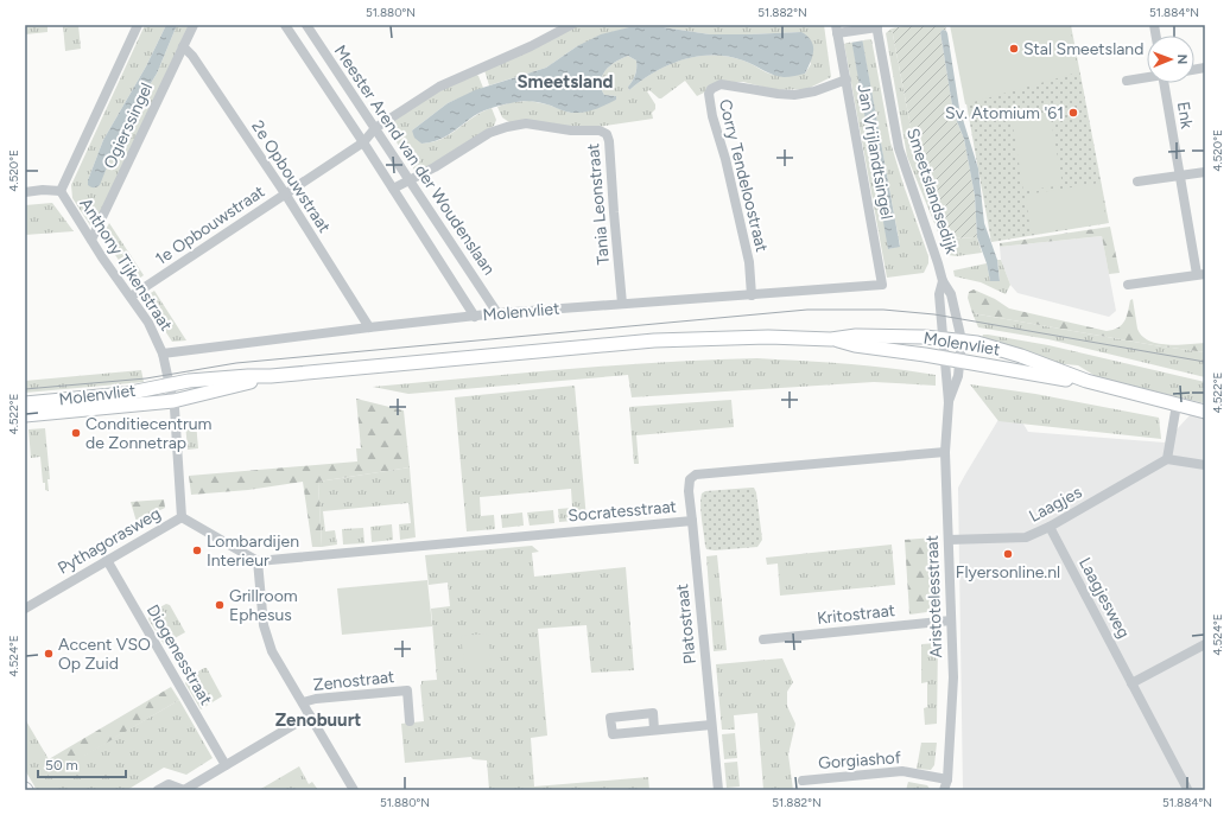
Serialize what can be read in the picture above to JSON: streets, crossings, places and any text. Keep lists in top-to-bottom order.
{
  "streets": {
    "main road": ["Molenvliet"],
    "street": [
      "Enk",
      "Ogierssingel",
      "Jan Vrijlandtsingel",
      "Meester Arend van der Woudenslaan",
      "Corry Tendeloostraat",
      "2e Opbouwstraat",
      "Smeetslandsedijk",
      "Tania Leonstraat",
      "1e Opbouwstraat",
      "Anthony Tijkenstraat",
      "Laagjes",
      "Socratesstraat",
      "Pythagorasweg",
      "Aristotelesstraat",
      "Laagjesweg",
      "Kritostraat",
      "Platostraat",
      "Diogenesstraat",
      "Zenostraat",
      "Gorgiashof"
    ]
  },
  "crossings": [
    ["Ogierssingel", "2e Opbouwstraat"],
    ["Ogierssingel", "Anthony Tijkenstraat"],
    ["Jan Vrijlandtsingel", "Corry Tendeloostraat"],
    ["Jan Vrijlandtsingel", "Smeetslandsedijk"],
    ["Jan Vrijlandtsingel", "Molenvliet"],
    ["Meester Arend van der Woudenslaan", "Tania Leonstraat"],
    ["Meester Arend van der Woudenslaan", "1e Opbouwstraat"],
    ["Meester Arend van der Woudenslaan", "Molenvliet"],
    ["Corry Tendeloostraat", "Molenvliet"],
    ["2e Opbouwstraat", "1e Opbouwstraat"],
    ["2e Opbouwstraat", "Molenvliet"],
    ["Smeetslandsedijk", "Molenvliet"],
    ["Smeetslandsedijk", "Aristotelesstraat"],
    ["Tania Leonstraat", "Molenvliet"],
    ["1e Opbouwstraat", "Anthony Tijkenstraat"],
    ["Anthony Tijkenstraat", "Molenvliet"],
    ["Molenvliet", "Pythagorasweg"],
    ["Molenvliet", "Aristotelesstraat"],
    ["Laagjes", "Aristotelesstraat"],
    ["Laagjes", "Laagjesweg"],
    ["Socratesstraat", "Aristotelesstraat"],
    ["Socratesstraat", "Platostraat"],
    ["Socratesstraat", "Zenostraat"],
    ["Pythagorasweg", "Diogenesstraat"],
    ["Aristotelesstraat", "Kritostraat"],
    ["Aristotelesstraat", "Gorgiashof"]
  ],
  "districts": ["Smeetsland", "Zenobuurt"],
  "places": [
    "Stal Smeetsland",
    "Sv. Atomium '61",
    "Conditiecentrum de Zonnetrap",
    "Lombardijen Interieur",
    "Flyersonline.nl",
    "Grillroom Ephesus",
    "Accent VSO Op Zuid"
  ],
  "scale_bar": "50 m",
  "north": "right",
  "coordinates": [
    "51.880°N",
    "51.882°N",
    "51.884°N",
    "4.520°E",
    "4.522°E",
    "4.524°E"
  ]
}
